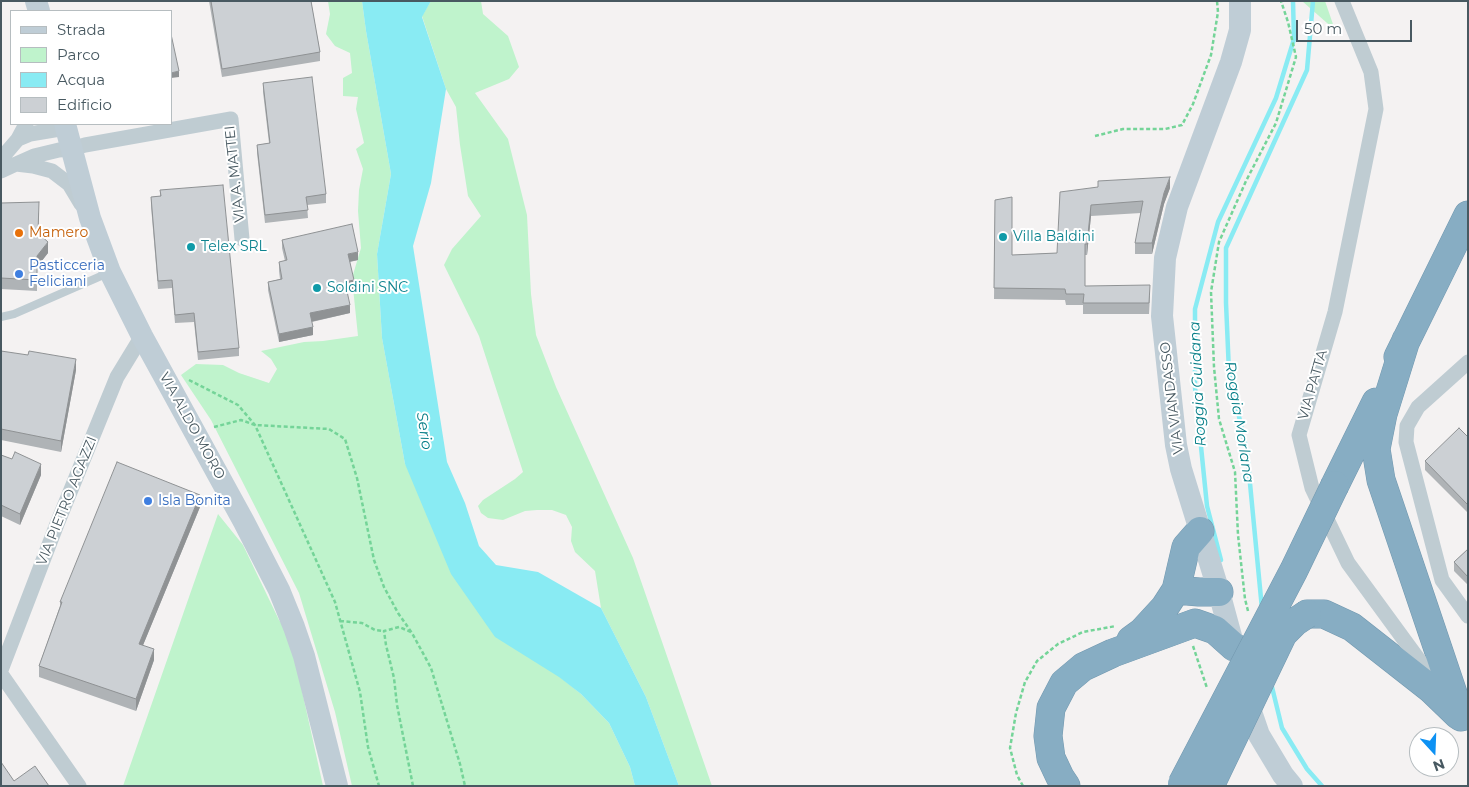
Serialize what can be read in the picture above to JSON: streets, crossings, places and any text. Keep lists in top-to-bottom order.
{
  "streets": {
    "street": [
      "VIA A. MATTEI",
      "VIA PATTA",
      "VIA VIANDASSO",
      "VIA ALDO MORO",
      "VIA PIETRO AGAZZI"
    ]
  },
  "crossings": [
    ["VIA A. MATTEI", "VIA ALDO MORO"],
    ["VIA ALDO MORO", "VIA PIETRO AGAZZI"]
  ],
  "water": ["Roggia Guidana", "Roggia Morlana", "Serio"],
  "places": [
    "Mamero",
    "Villa Baldini",
    "Telex SRL",
    "Pasticceria Feliciani",
    "Soldini SNC",
    "Isla Bonita"
  ],
  "legend": [
    "Strada",
    "Parco",
    "Acqua",
    "Edificio"
  ],
  "scale_bar": "50 m",
  "north": "bottom"
}
